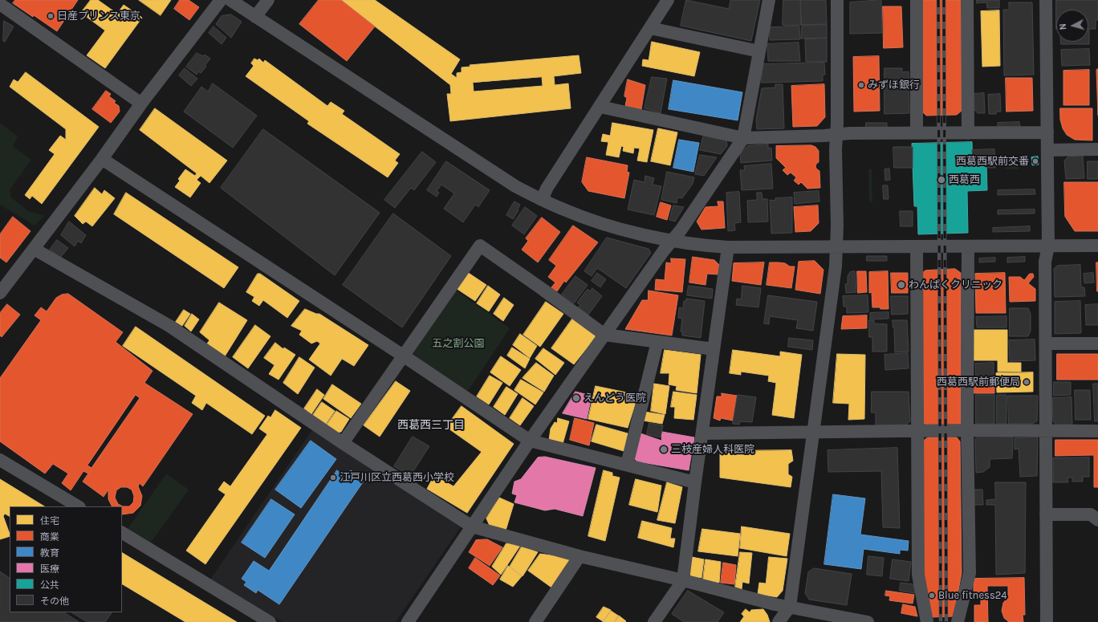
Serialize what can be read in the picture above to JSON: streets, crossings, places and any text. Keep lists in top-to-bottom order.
{
  "districts": ["西葛西三丁目"],
  "parks": ["五之割公園"],
  "places": [
    "日産プリンス東京",
    "みずほ銀行",
    "西葛西駅前交番",
    "西葛西",
    "わんぱくクリニック",
    "西葛西駅前郵便局",
    "えんどう医院",
    "三枝産婦人科医院",
    "江戸川区立西葛西小学校",
    "Blue fitness24"
  ],
  "legend": [
    "住宅",
    "商業",
    "教育",
    "医療",
    "公共",
    "その他"
  ],
  "north": "left"
}
